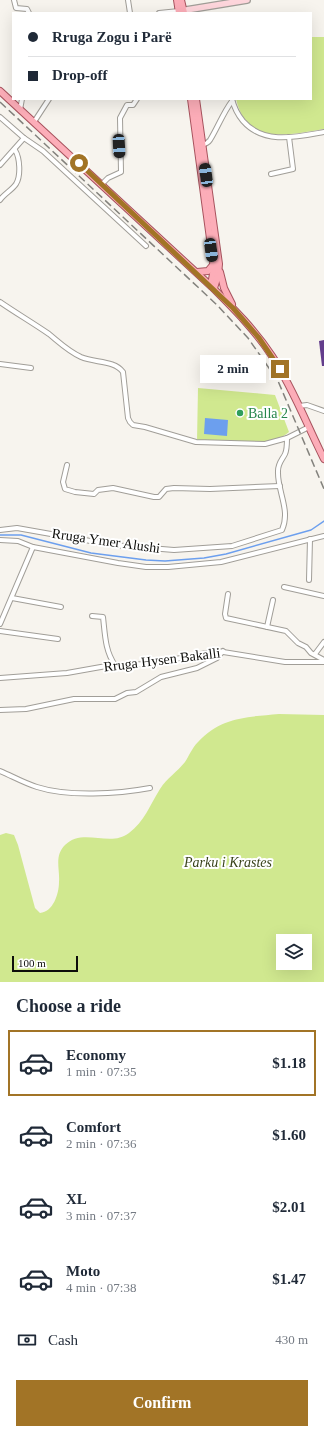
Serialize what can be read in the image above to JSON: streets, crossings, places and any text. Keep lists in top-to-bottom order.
{
  "streets": {
    "street": ["Rruga Ymer Alushi", "Rruga Hysen Bakalli"]
  },
  "parks": ["Parku i Krastes"],
  "places": ["Balla 2"],
  "scale_bar": "100 m",
  "page": {
    "banner": ["Rruga Zogu i Parë", "Drop-off"],
    "bubble": "2 min",
    "scale": "100 m",
    "heading": "Choose a ride",
    "list": [
      {
        "name": "Economy",
        "note": "1 min · 07:35",
        "value": "$1.18"
      },
      {
        "name": "Comfort",
        "note": "2 min · 07:36",
        "value": "$1.60"
      },
      {
        "name": "XL",
        "note": "3 min · 07:37",
        "value": "$2.01"
      },
      {
        "name": "Moto",
        "note": "4 min · 07:38",
        "value": "$1.47"
      }
    ],
    "pay": ["Cash", "430 m"],
    "buttons": "Confirm"
  }
}
